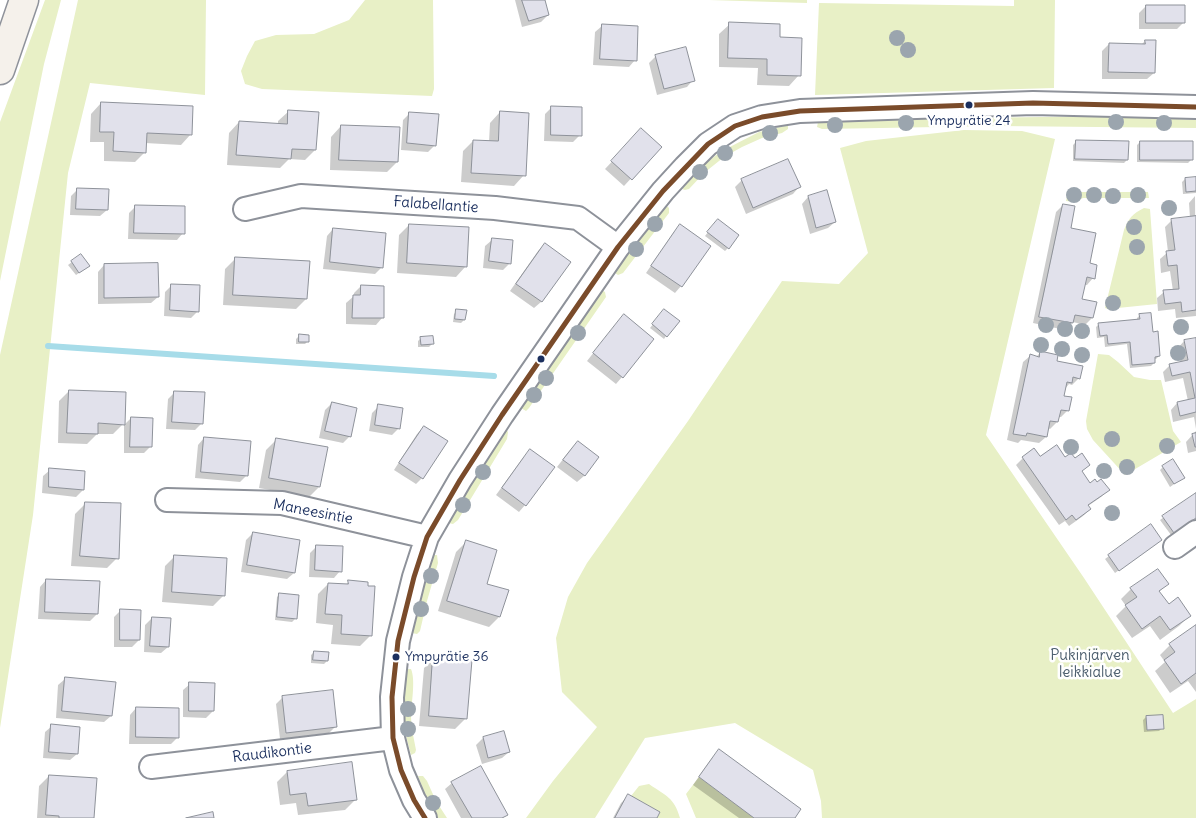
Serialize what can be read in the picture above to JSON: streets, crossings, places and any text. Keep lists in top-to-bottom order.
{
  "streets": {
    "street": ["Falabellantie", "Maneesintie", "Raudikontie"]
  },
  "parks": ["Pukinjärven leikkialue"],
  "places": ["Ympyrätie 24", "Ympyrätie 36"]
}
